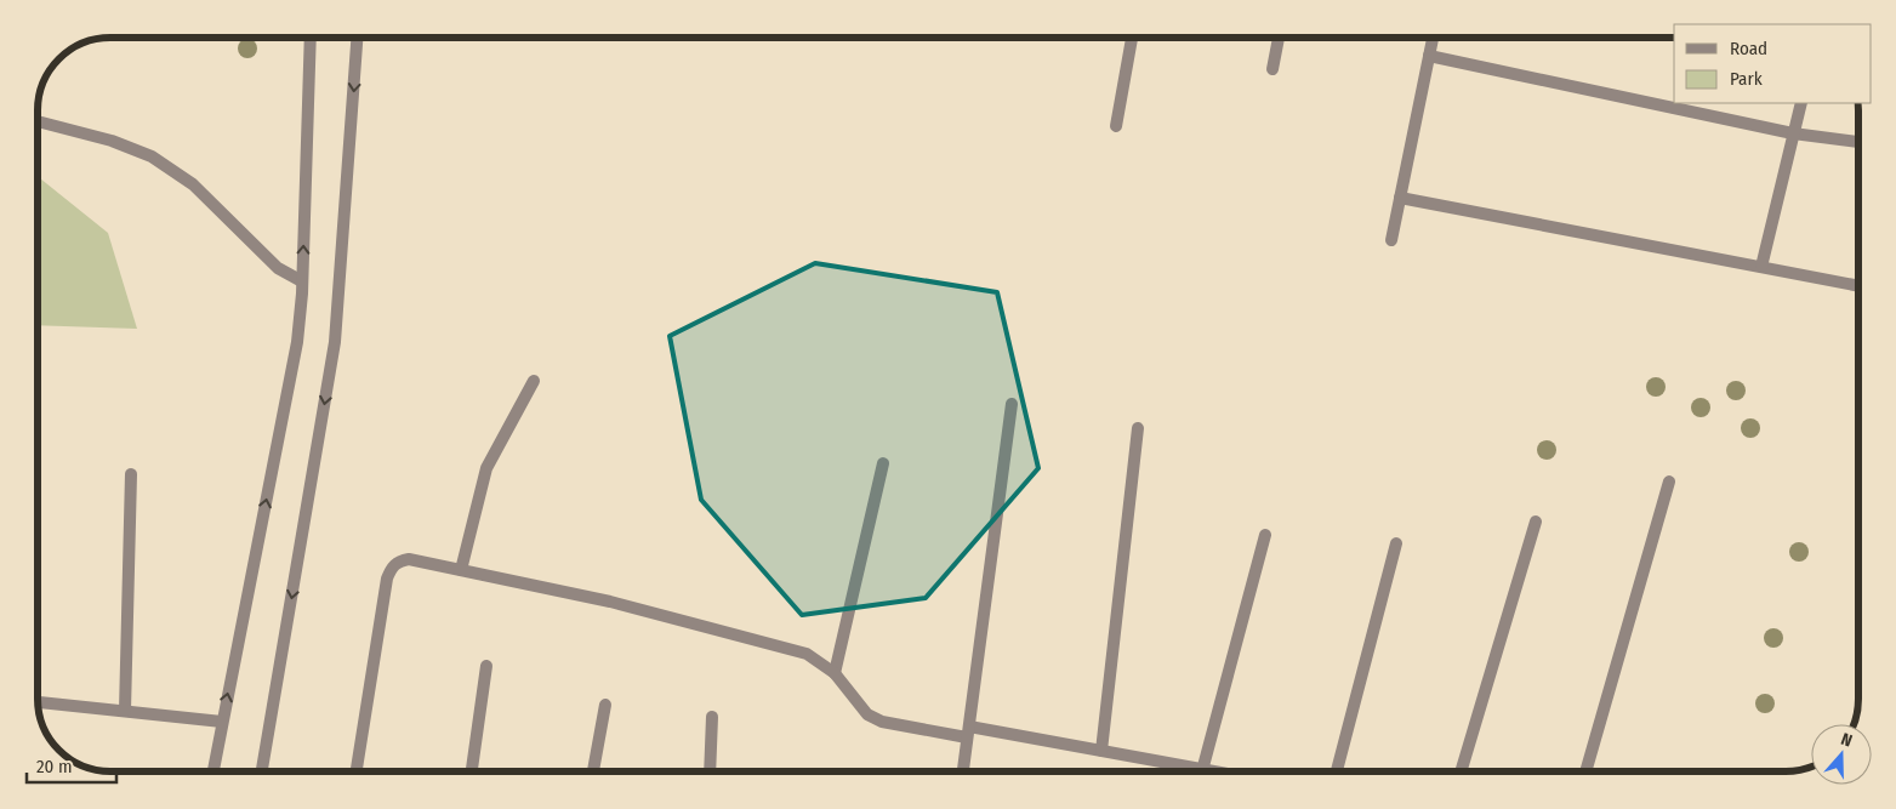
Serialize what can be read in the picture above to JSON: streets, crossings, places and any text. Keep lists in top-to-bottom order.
{
  "legend": ["Road", "Park"],
  "scale_bar": "20 m",
  "north": "top"
}
